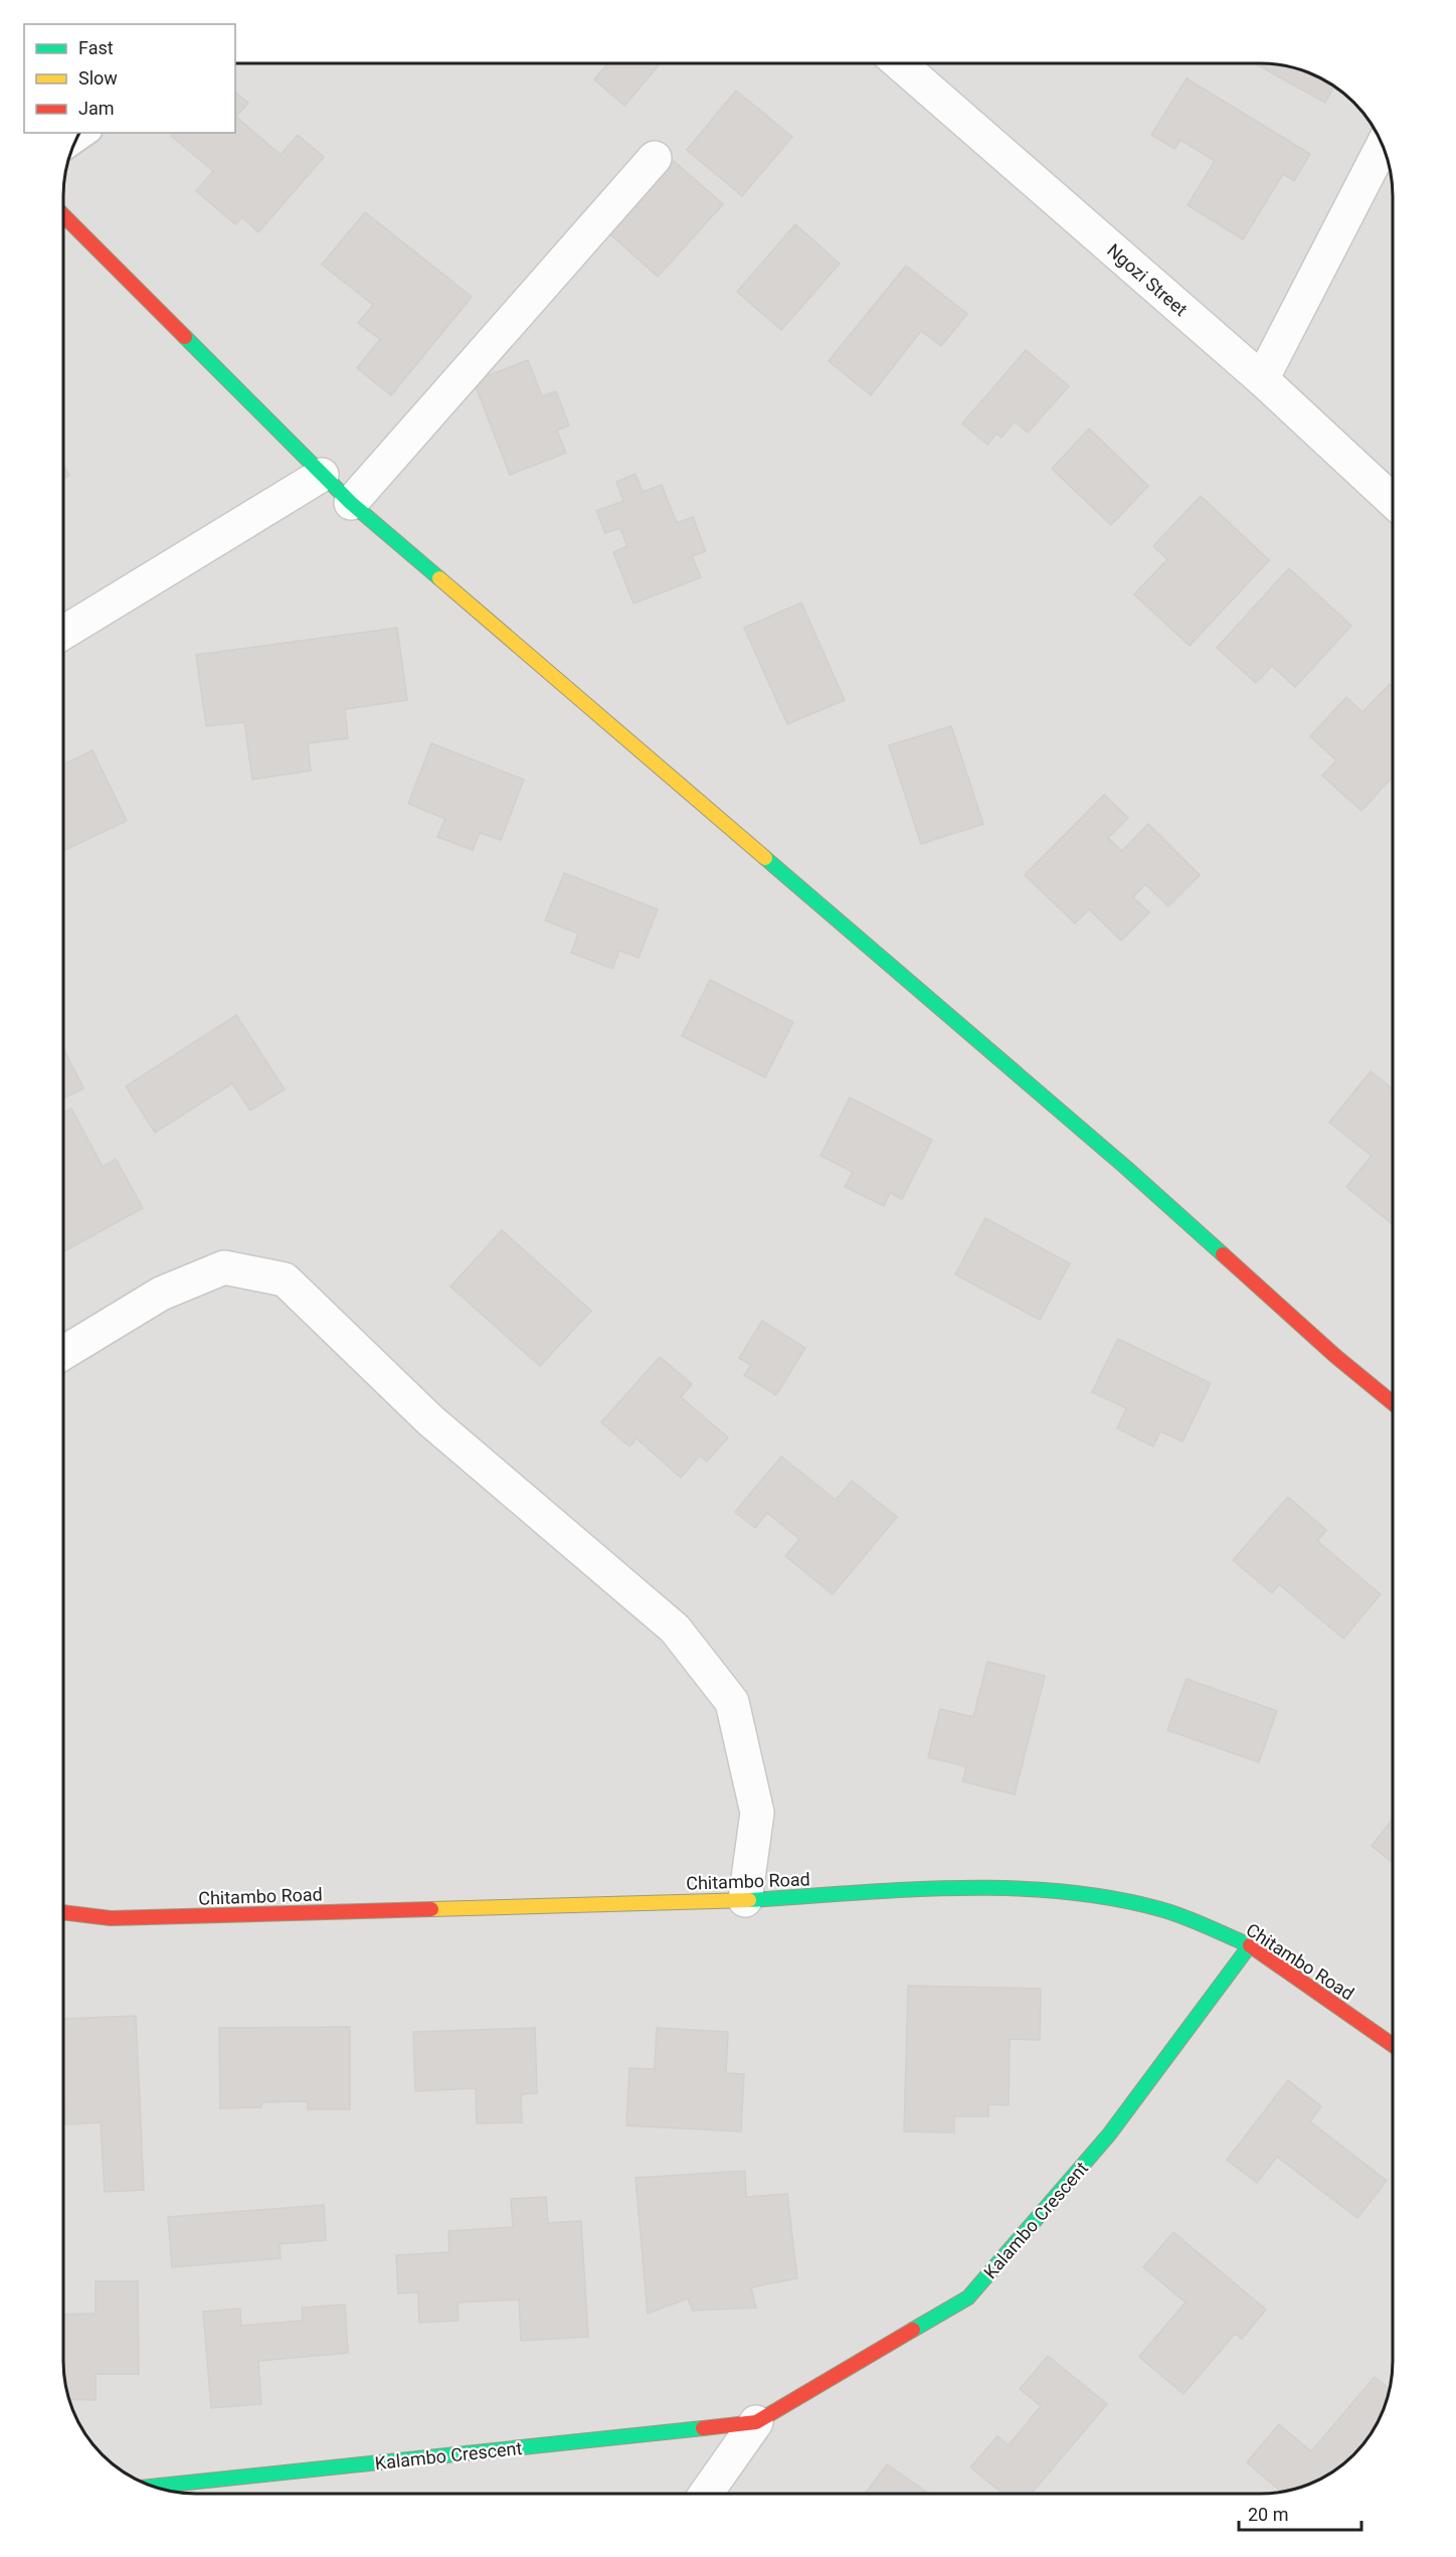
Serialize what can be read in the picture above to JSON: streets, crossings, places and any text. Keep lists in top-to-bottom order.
{
  "streets": {
    "street": ["Ngozi Street", "Chitambo Road", "Kalambo Crescent"]
  },
  "crossings": [
    ["Chitambo Road", "Kalambo Crescent"]
  ],
  "legend": ["Fast", "Slow", "Jam"],
  "scale_bar": "20 m"
}
